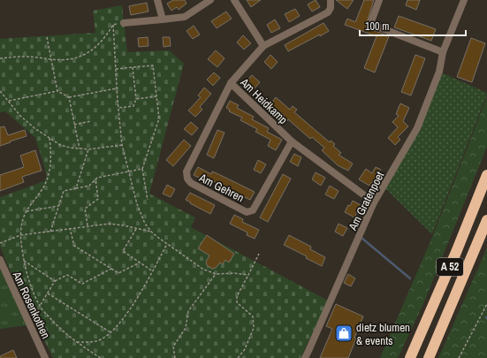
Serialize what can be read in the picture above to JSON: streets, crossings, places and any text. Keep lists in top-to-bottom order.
{
  "streets": {
    "highway": ["A 52"],
    "street": [
      "Am Heidkamp",
      "Am Gehren",
      "Am Gratenpoet",
      "Am Rosenkothen"
    ]
  },
  "crossings": [
    ["Am Heidkamp", "Am Gehren"],
    ["Am Heidkamp", "Am Gratenpoet"]
  ],
  "places": {
    "shop": ["dietz blumen & events"]
  },
  "scale_bar": "100 m"
}
